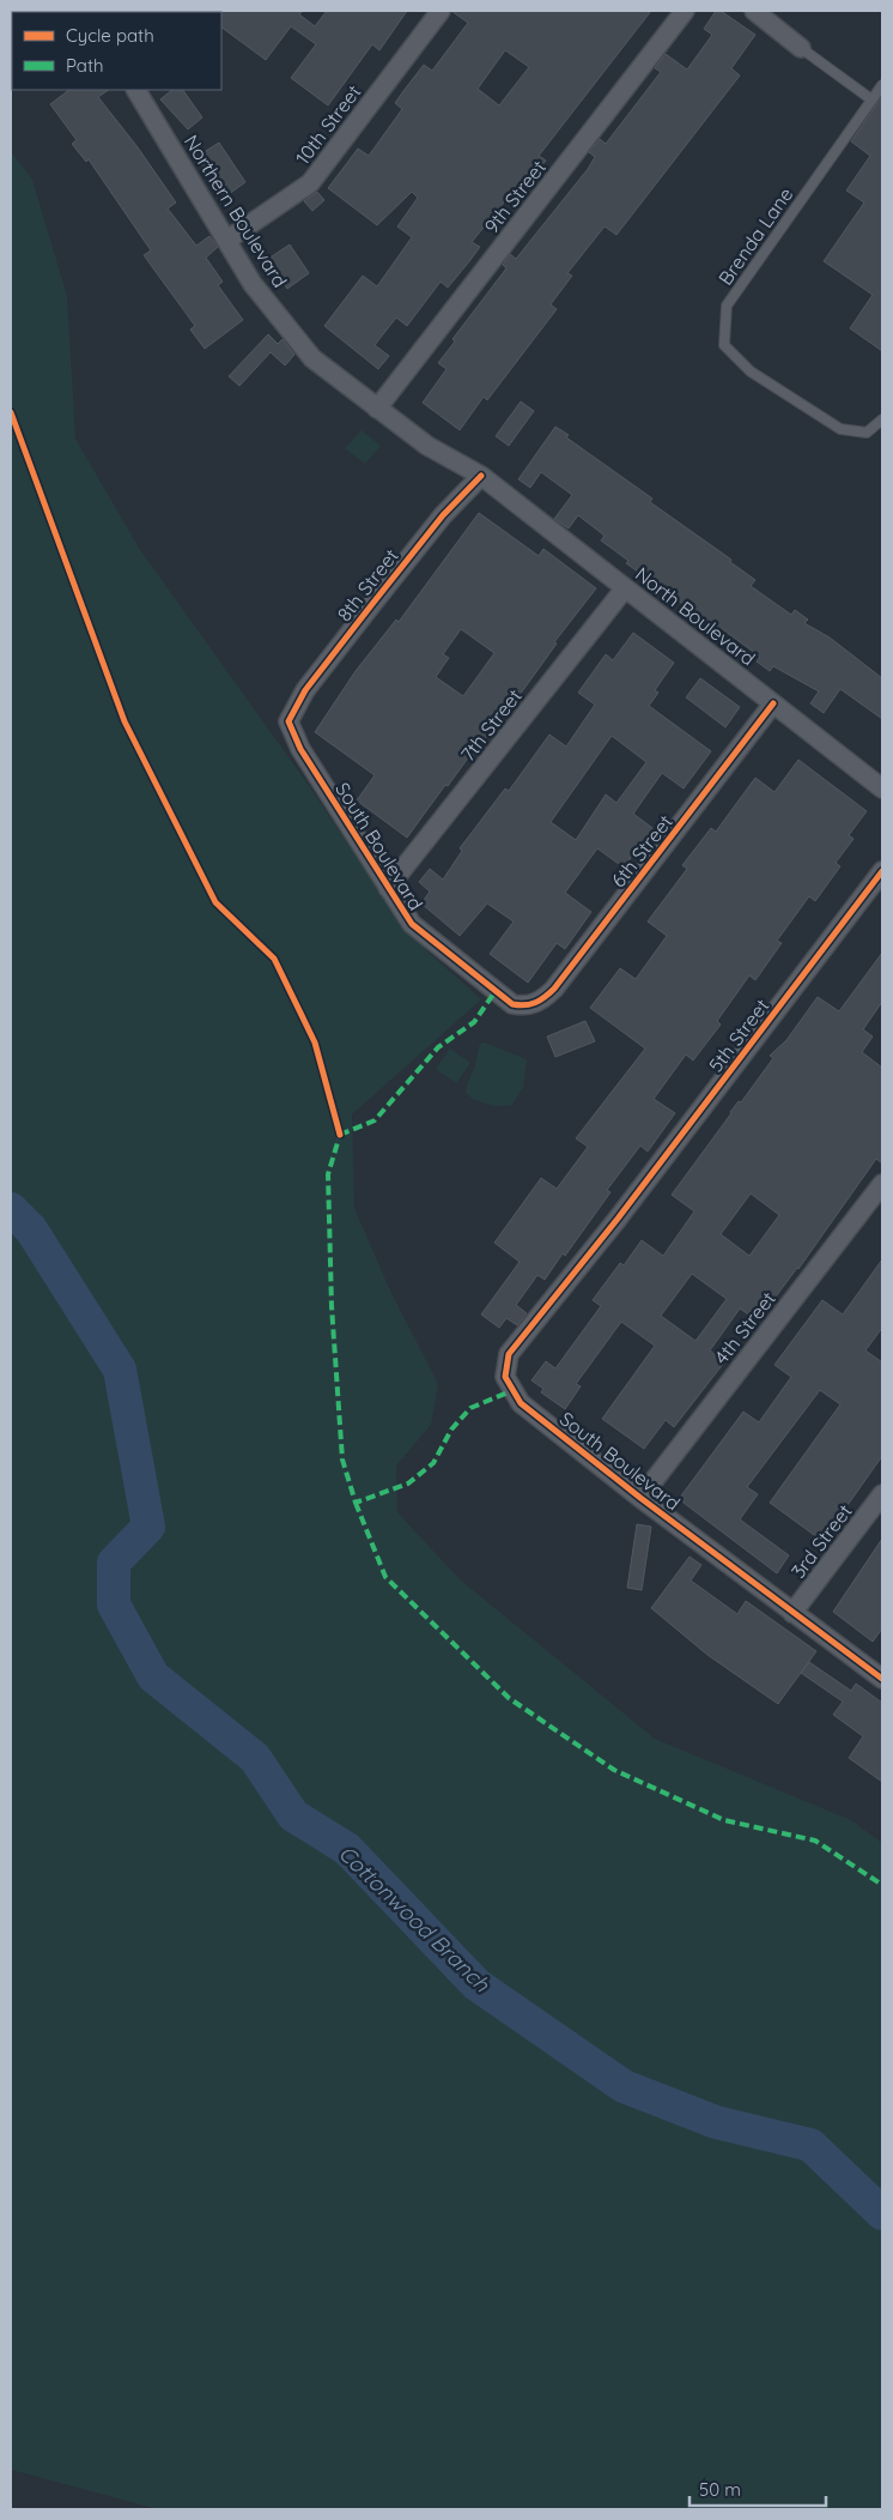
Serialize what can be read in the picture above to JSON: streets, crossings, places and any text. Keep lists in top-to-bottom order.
{
  "streets": {
    "street": [
      "10th Street",
      "9th Street",
      "Northern Boulevard",
      "8th Street",
      "North Boulevard",
      "7th Street",
      "South Boulevard",
      "6th Street",
      "5th Street",
      "4th Street",
      "3rd Street"
    ],
    "lane": ["Brenda Lane"]
  },
  "crossings": [
    ["10th Street", "Northern Boulevard"],
    ["9th Street", "Northern Boulevard"],
    ["Northern Boulevard", "8th Street"],
    ["Northern Boulevard", "North Boulevard"],
    ["8th Street", "North Boulevard"],
    ["8th Street", "South Boulevard"],
    ["North Boulevard", "7th Street"],
    ["North Boulevard", "6th Street"],
    ["7th Street", "South Boulevard"],
    ["South Boulevard", "6th Street"],
    ["South Boulevard", "5th Street"],
    ["South Boulevard", "4th Street"],
    ["South Boulevard", "3rd Street"]
  ],
  "water": ["Cottonwood Branch"],
  "legend": ["Cycle path", "Path"],
  "scale_bar": "50 m"
}
